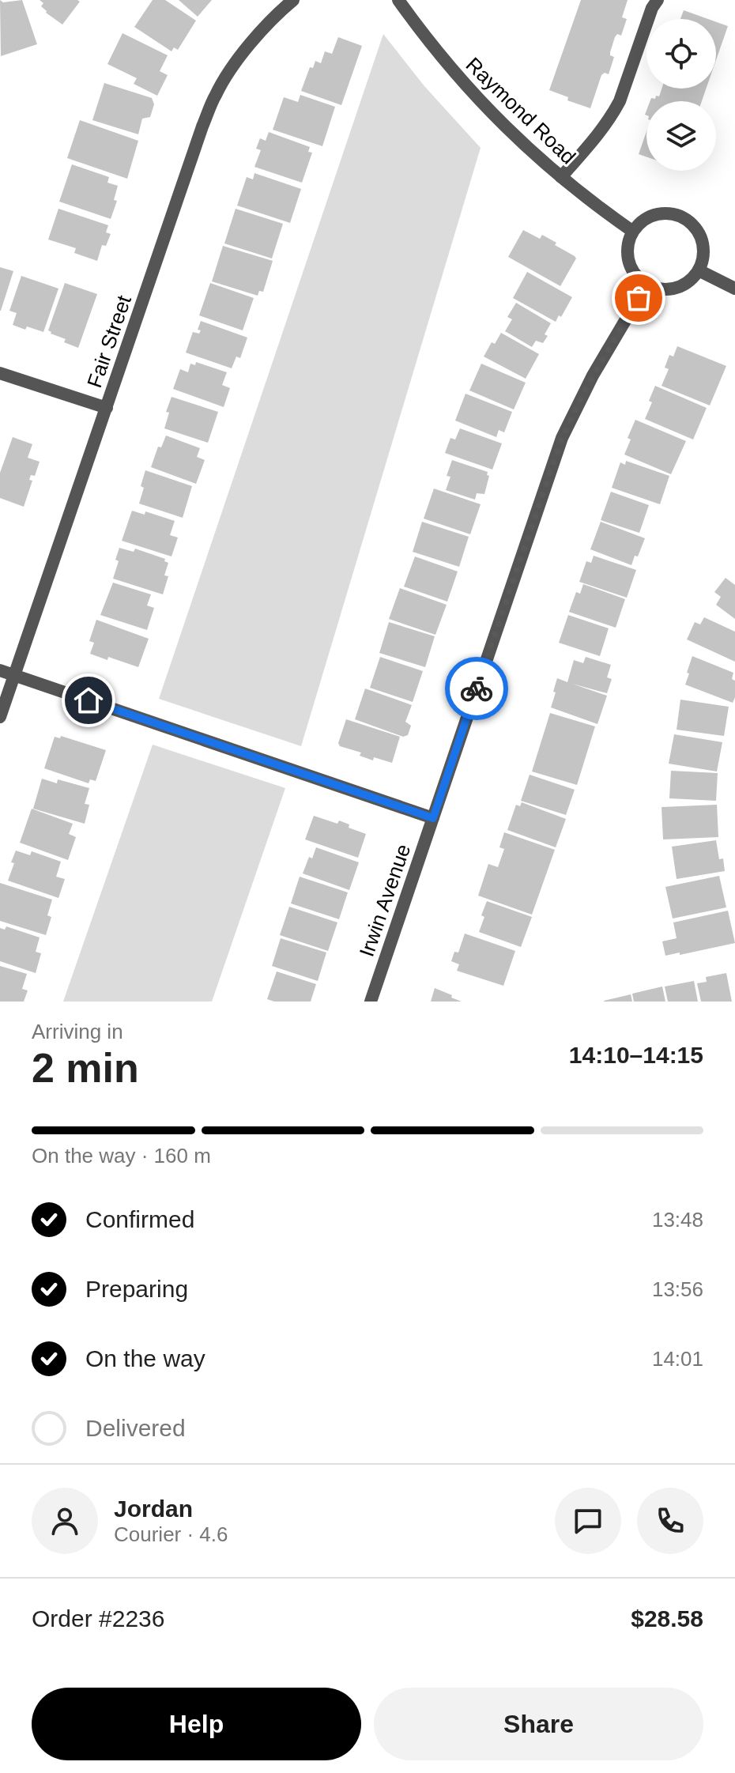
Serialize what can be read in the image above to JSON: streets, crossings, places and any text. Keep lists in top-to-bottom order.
{
  "streets": {
    "street": ["Raymond Road", "Fair Street", "Irwin Avenue"]
  },
  "crossings": [
    ["Raymond Road", "Irwin Avenue"]
  ],
  "page": {
    "heading": ["2 min", "Arriving in", "14:10–14:15"],
    "panel": [
      "Jordan",
      "Courier · 4.6",
      "Order #2236",
      "$28.58"
    ],
    "bar": "On the way · 160 m",
    "list": [
      ["Confirmed", "13:48"],
      ["Preparing", "13:56"],
      ["On the way", "14:01"],
      "Delivered"
    ],
    "buttons": ["Help", "Share"]
  }
}
